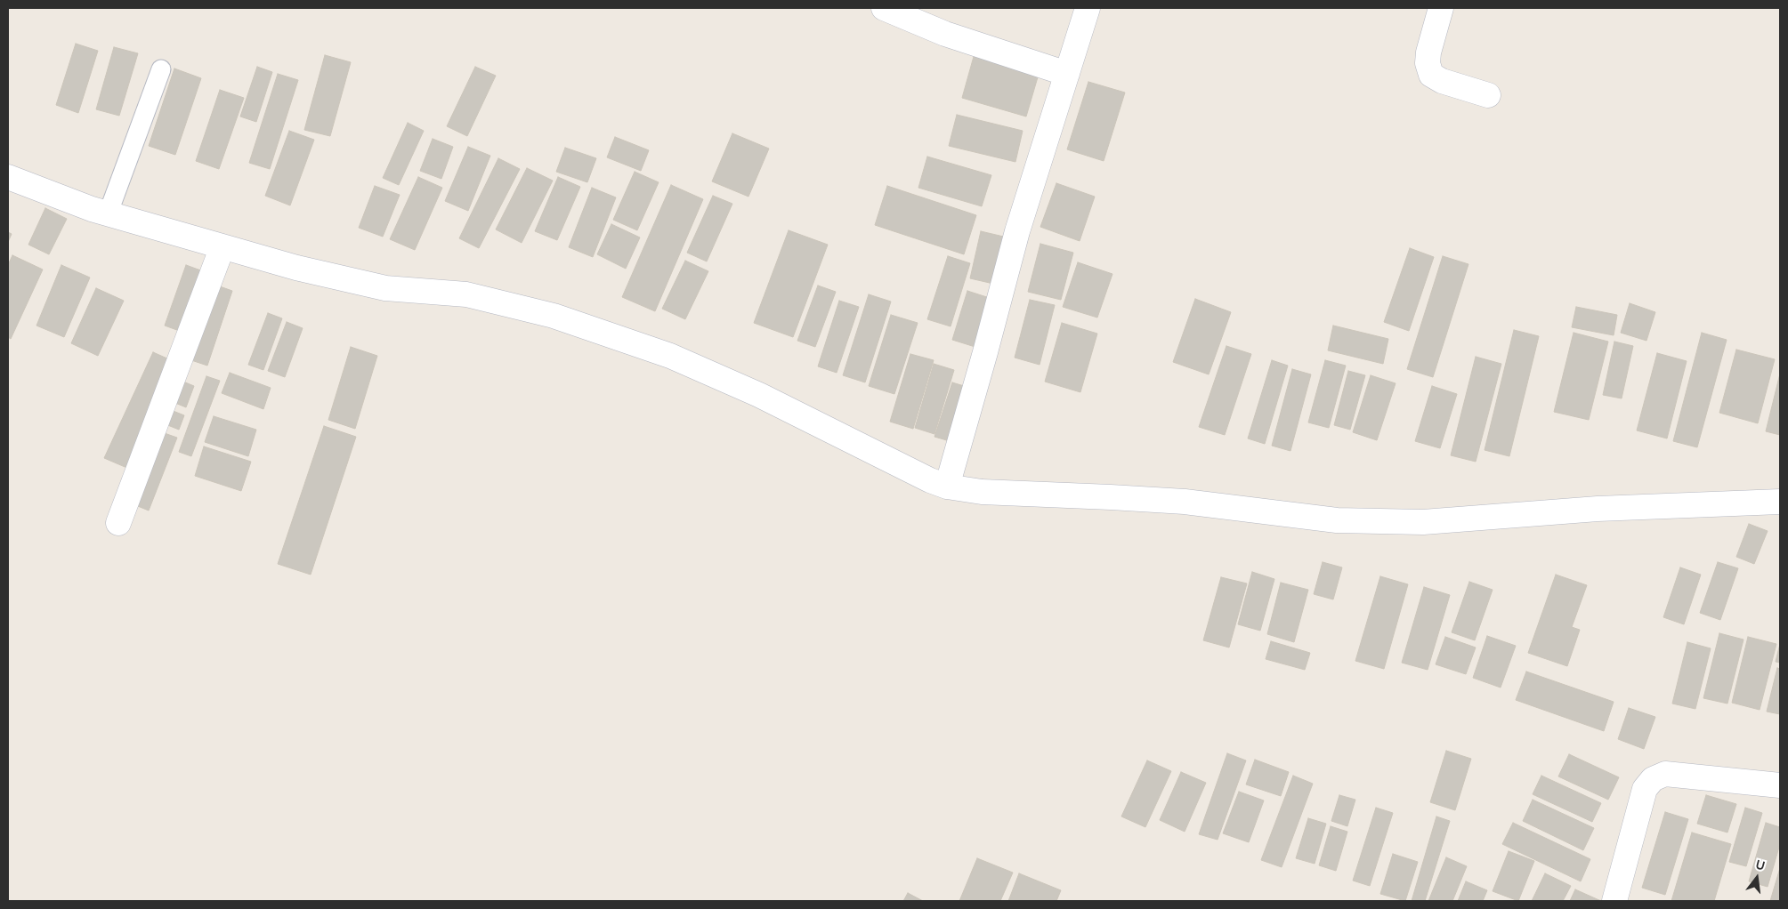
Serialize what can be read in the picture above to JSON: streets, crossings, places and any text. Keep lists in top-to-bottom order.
{
  "north": "top"
}
